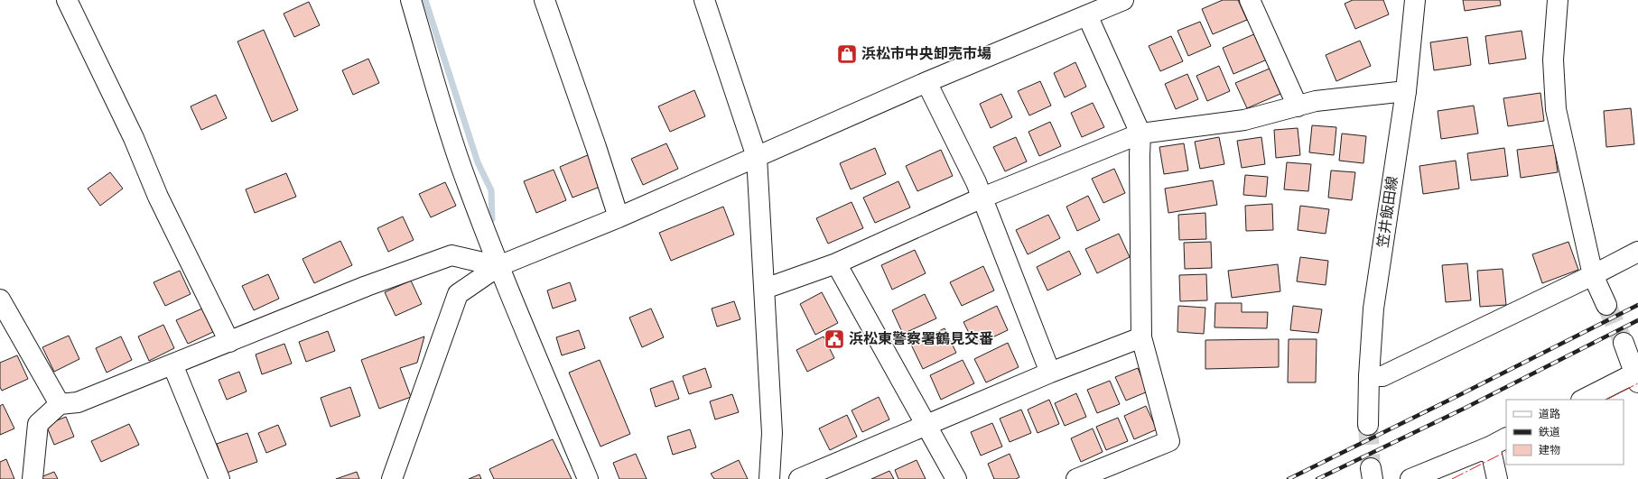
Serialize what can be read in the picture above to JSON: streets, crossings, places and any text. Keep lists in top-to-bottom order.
{
  "streets": {
    "street": ["笠井飯田線"]
  },
  "places": {
    "shop": ["浜松市中央卸売市場"],
    "public building": ["浜松東警察署鶴見交番"]
  },
  "legend": ["道路", "鉄道", "建物"]
}
